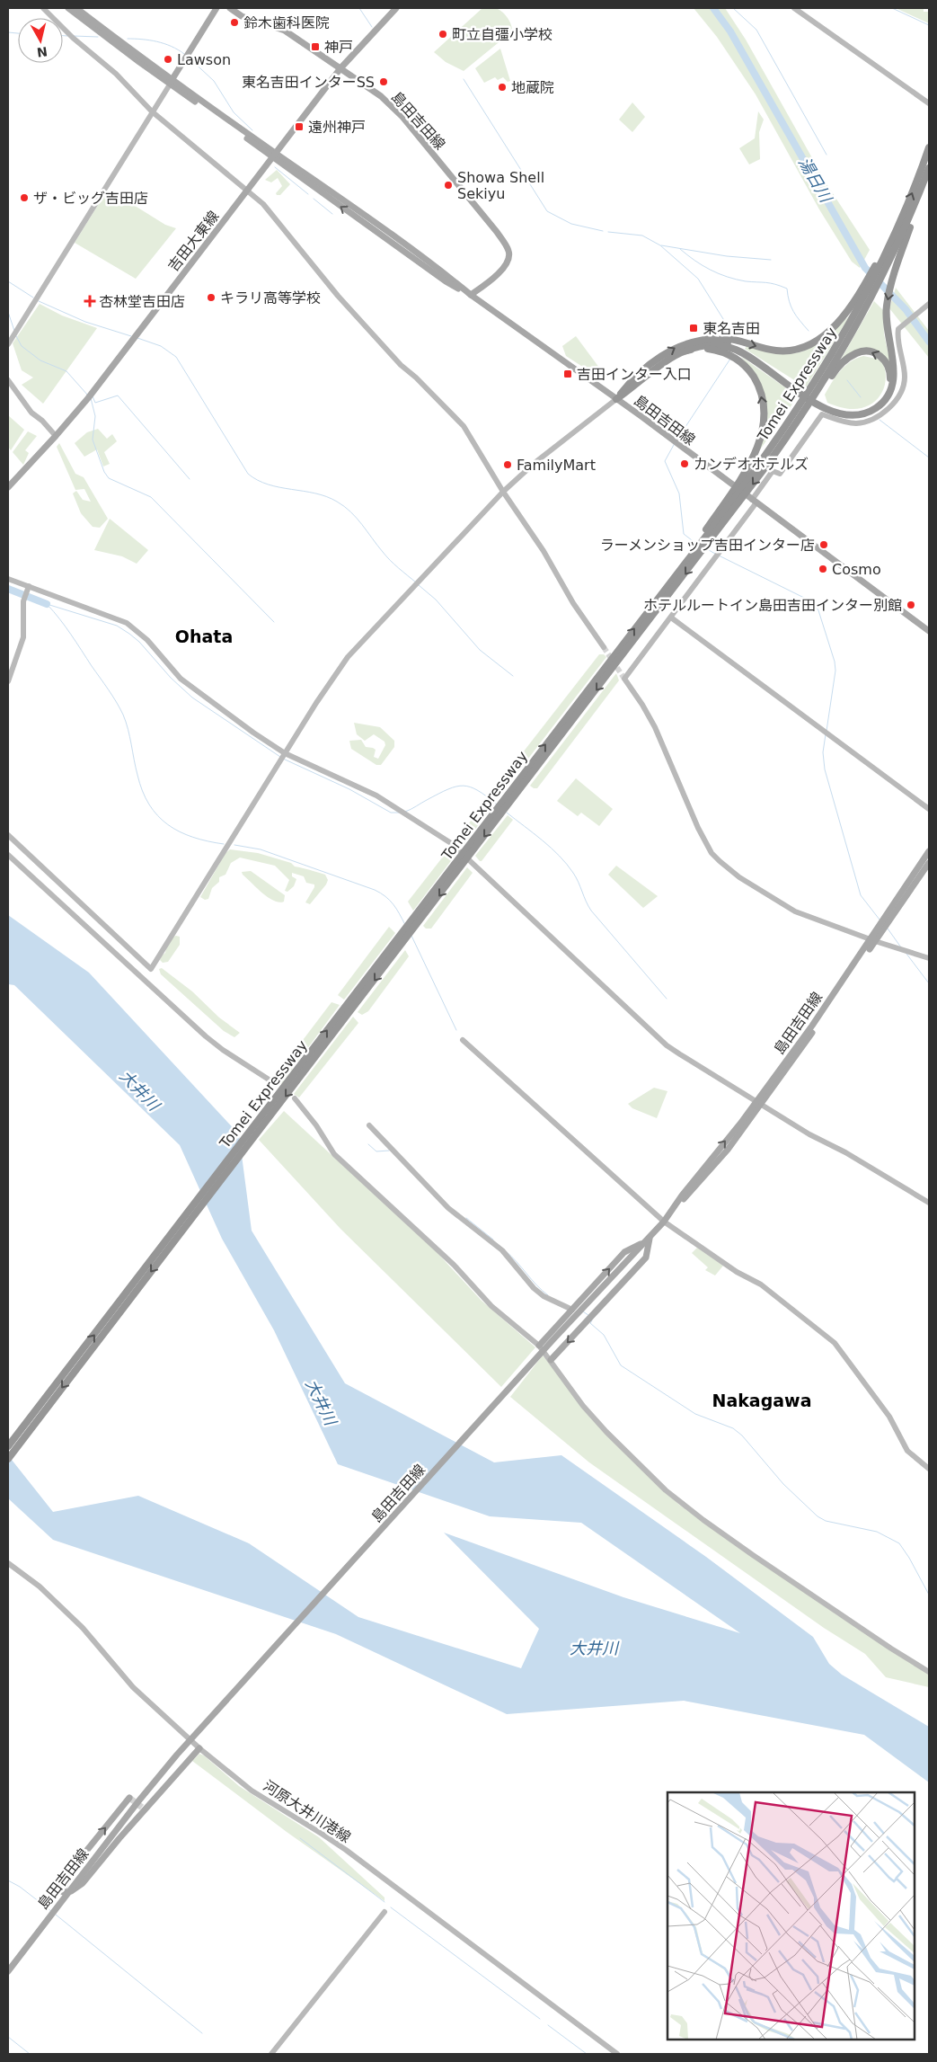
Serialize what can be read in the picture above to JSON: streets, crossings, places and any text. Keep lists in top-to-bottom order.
{
  "streets": {
    "highway": ["Tomei Expressway"],
    "main road": ["島田吉田線", "吉田大東線"],
    "street": ["河原大井川港線"]
  },
  "crossings": [
    ["島田吉田線", "吉田大東線"]
  ],
  "districts": ["Ohata", "Nakagawa"],
  "water": ["湯日川", "大井川"],
  "places": {
    "other": [
      "鈴木歯科医院",
      "町立自彊小学校",
      "Lawson",
      "東名吉田インターSS",
      "地蔵院",
      "Showa Shell Sekiyu",
      "ザ・ビッグ吉田店",
      "キラリ高等学校",
      "カンデオホテルズ",
      "FamilyMart",
      "ラーメンショップ吉田インター店",
      "Cosmo",
      "ホテルルートイン島田吉田インター別館"
    ],
    "transit": [
      "神戸",
      "遠州神戸",
      "東名吉田",
      "吉田インター入口"
    ],
    "health": ["杏林堂吉田店"]
  },
  "north": "bottom"
}
